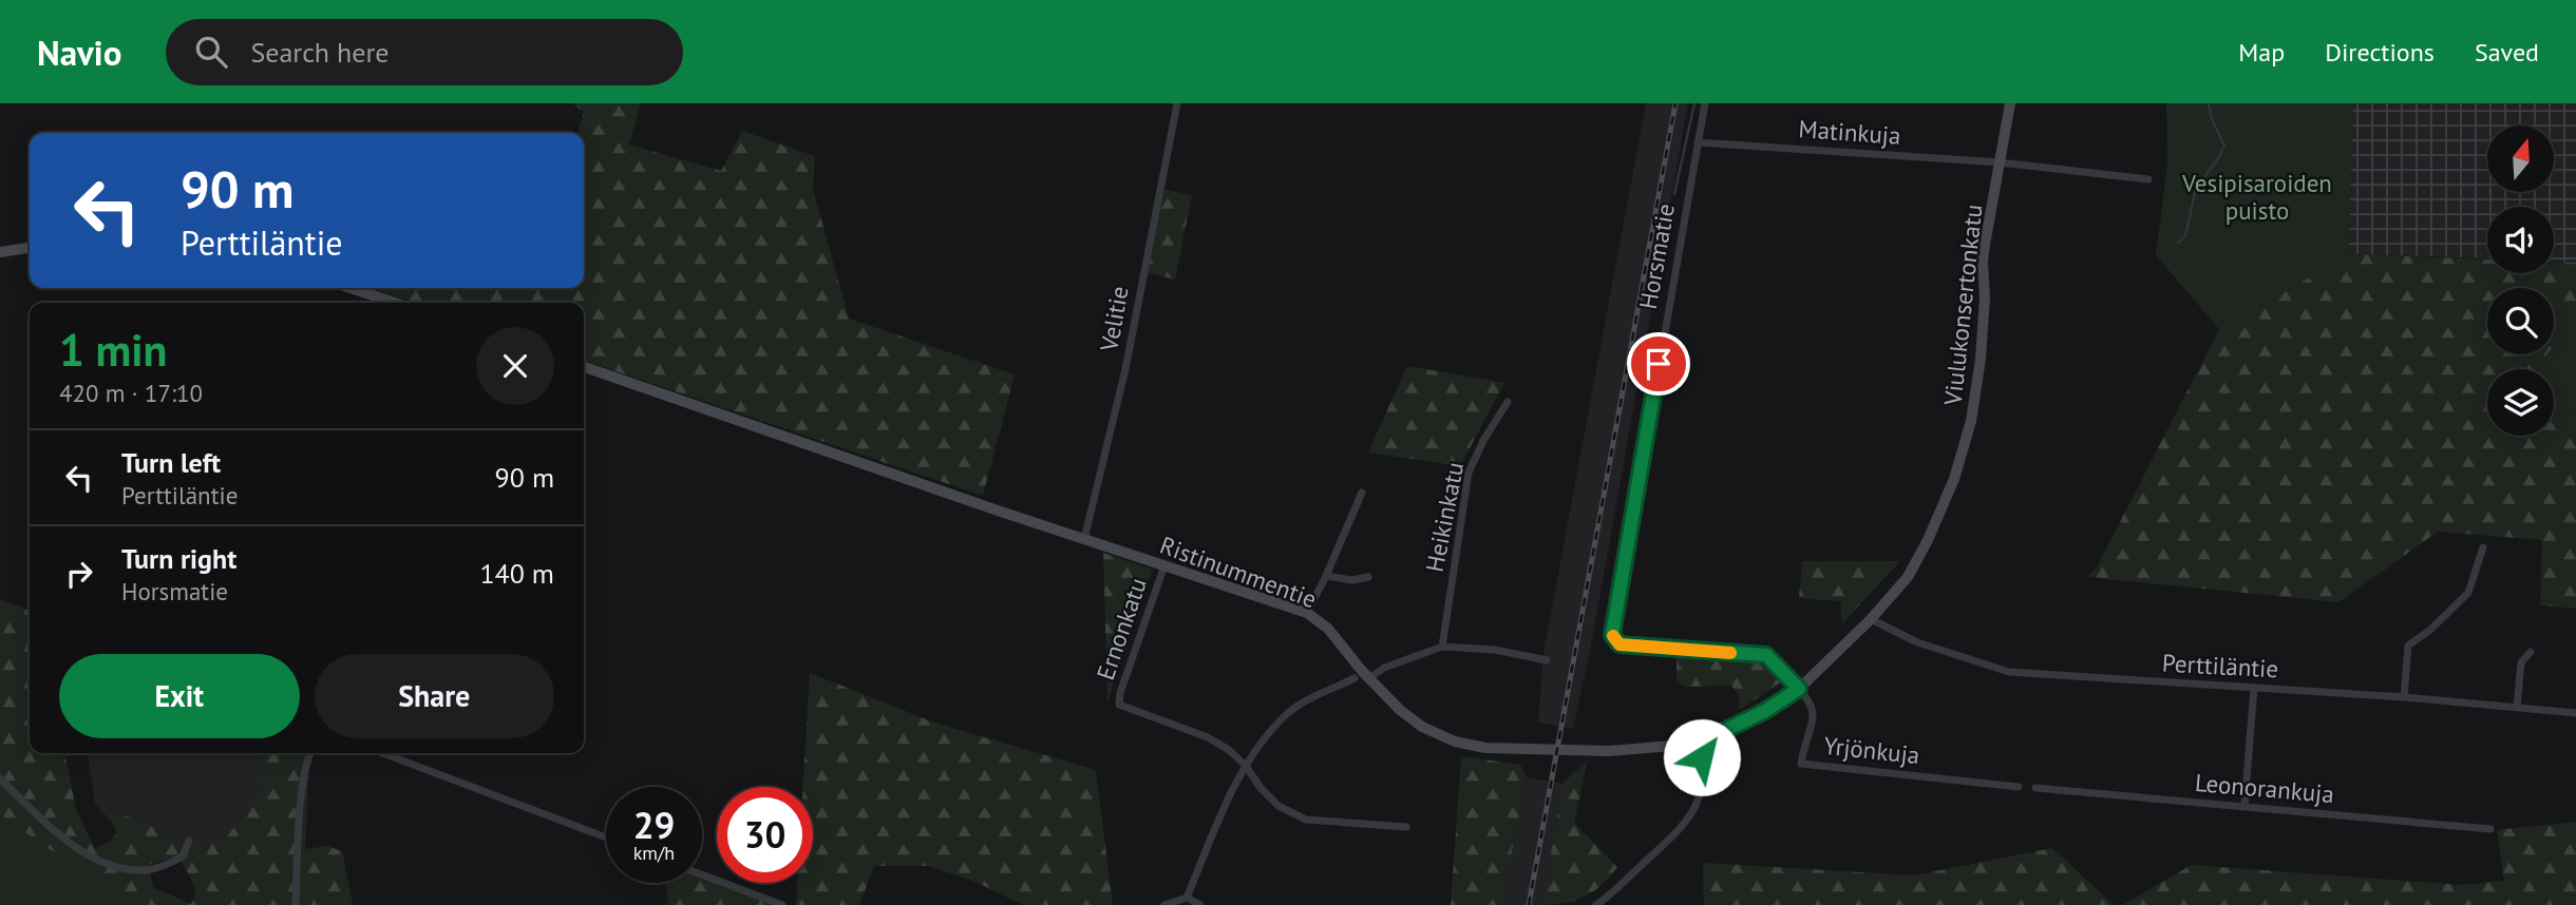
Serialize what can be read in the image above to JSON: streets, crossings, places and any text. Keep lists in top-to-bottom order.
{
  "streets": {
    "street": [
      "Matinkuja",
      "Horsmatie",
      "Viulukonsertonkatu",
      "Velitie",
      "Heikinkatu",
      "Ristinummentie",
      "Ernonkatu",
      "Perttiläntie",
      "Yrjönkuja",
      "Leonorankuja"
    ]
  },
  "crossings": [
    ["Matinkuja", "Horsmatie"],
    ["Matinkuja", "Viulukonsertonkatu"],
    ["Horsmatie", "Ristinummentie"],
    ["Horsmatie", "Yrjönkuja"],
    ["Viulukonsertonkatu", "Ristinummentie"],
    ["Viulukonsertonkatu", "Perttiläntie"],
    ["Velitie", "Ristinummentie"],
    ["Ristinummentie", "Ernonkatu"],
    ["Ristinummentie", "Perttiläntie"],
    ["Ristinummentie", "Yrjönkuja"]
  ],
  "parks": ["Vesipisaroiden puisto"],
  "north": "top",
  "page": {
    "header": "Navio",
    "search": "Search here",
    "nav": ["Map", "Directions", "Saved"],
    "turn": ["90 m", "Perttiläntie"],
    "heading": ["1 min", "420 m · 17:10"],
    "list": [
      {
        "name": "Turn left",
        "note": "Perttiläntie",
        "value": "90 m"
      },
      {
        "name": "Turn right",
        "note": "Horsmatie",
        "value": "140 m"
      }
    ],
    "buttons": ["Exit", "Share"],
    "speed": "29 km/h",
    "limit": "30"
  }
}
